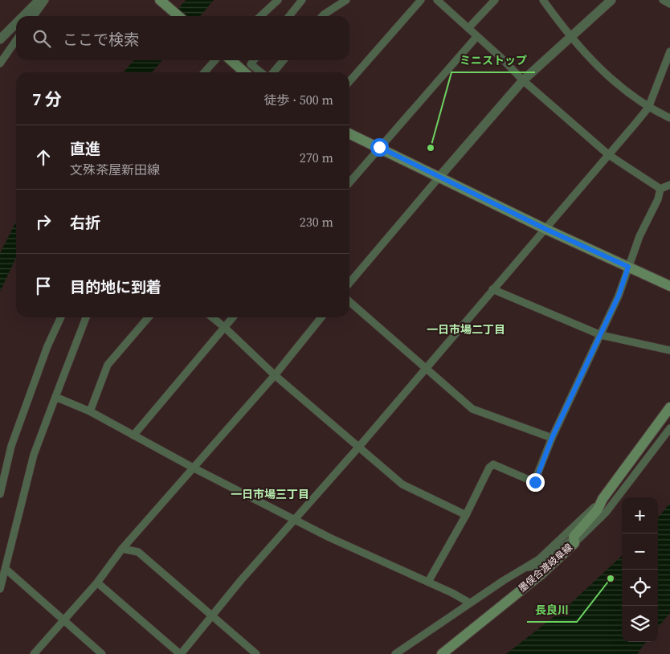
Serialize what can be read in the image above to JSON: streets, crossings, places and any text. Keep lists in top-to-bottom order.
{
  "streets": {
    "main road": ["墨俣合渡岐阜線"]
  },
  "districts": ["一日市場二丁目", "一日市場三丁目"],
  "places": ["ミニストップ", "長良川"],
  "page": {
    "search": "ここで検索",
    "heading": ["7 分", "徒歩 · 500 m"],
    "list": [
      ["直進", "文殊茶屋新田線", "270 m"],
      ["右折", "230 m"],
      "目的地に到着"
    ],
    "map_buttons": ["+", "−"]
  }
}
